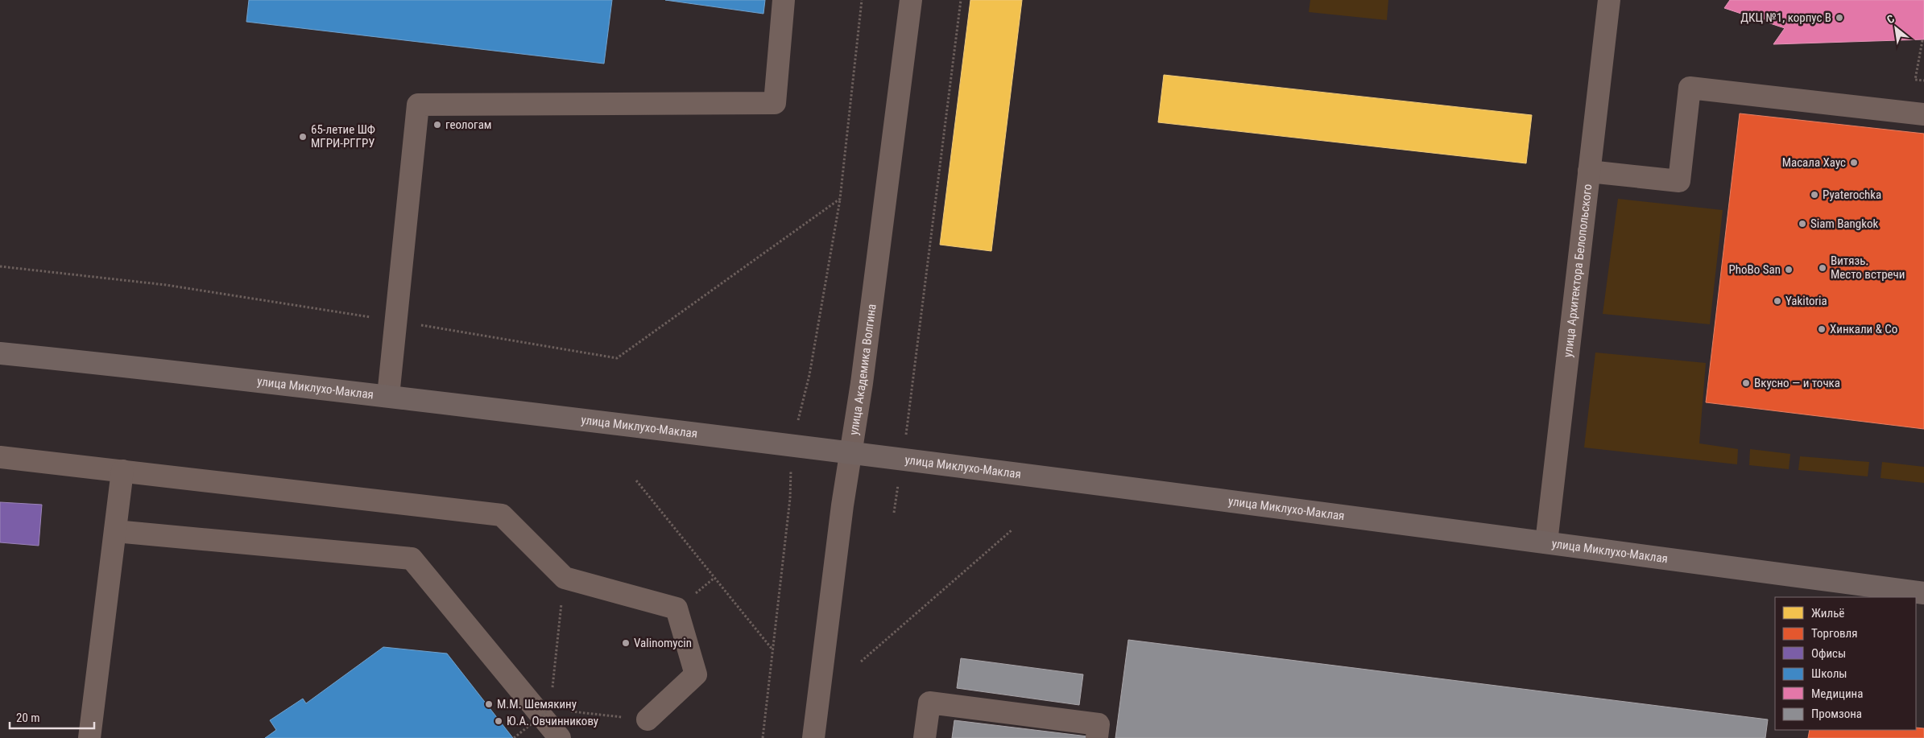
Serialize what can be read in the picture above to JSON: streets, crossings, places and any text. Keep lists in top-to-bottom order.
{
  "streets": {
    "main road": ["улица Миклухо-Маклая"],
    "street": ["улица Архитектора Белопольского", "улица Академика Волгина"]
  },
  "crossings": [
    ["улица Архитектора Белопольского", "улица Миклухо-Маклая"],
    ["улица Академика Волгина", "улица Миклухо-Маклая"]
  ],
  "places": [
    "ДКЦ №1, корпус В",
    "геологам",
    "65-летие ШФ МГРИ-РГГРУ",
    "Масала Хаус",
    "Pyaterochka",
    "Siam Bangkok",
    "Витязь. Место встречи",
    "PhoBo San",
    "Yakitoria",
    "Хинкали & Co",
    "Вкусно — и точка",
    "Valinomycin",
    "М.М. Шемякину",
    "Ю.А. Овчинникову"
  ],
  "legend": [
    "Жильё",
    "Торговля",
    "Офисы",
    "Школы",
    "Медицина",
    "Промзона"
  ],
  "scale_bar": "20 m",
  "north": "top left"
}
